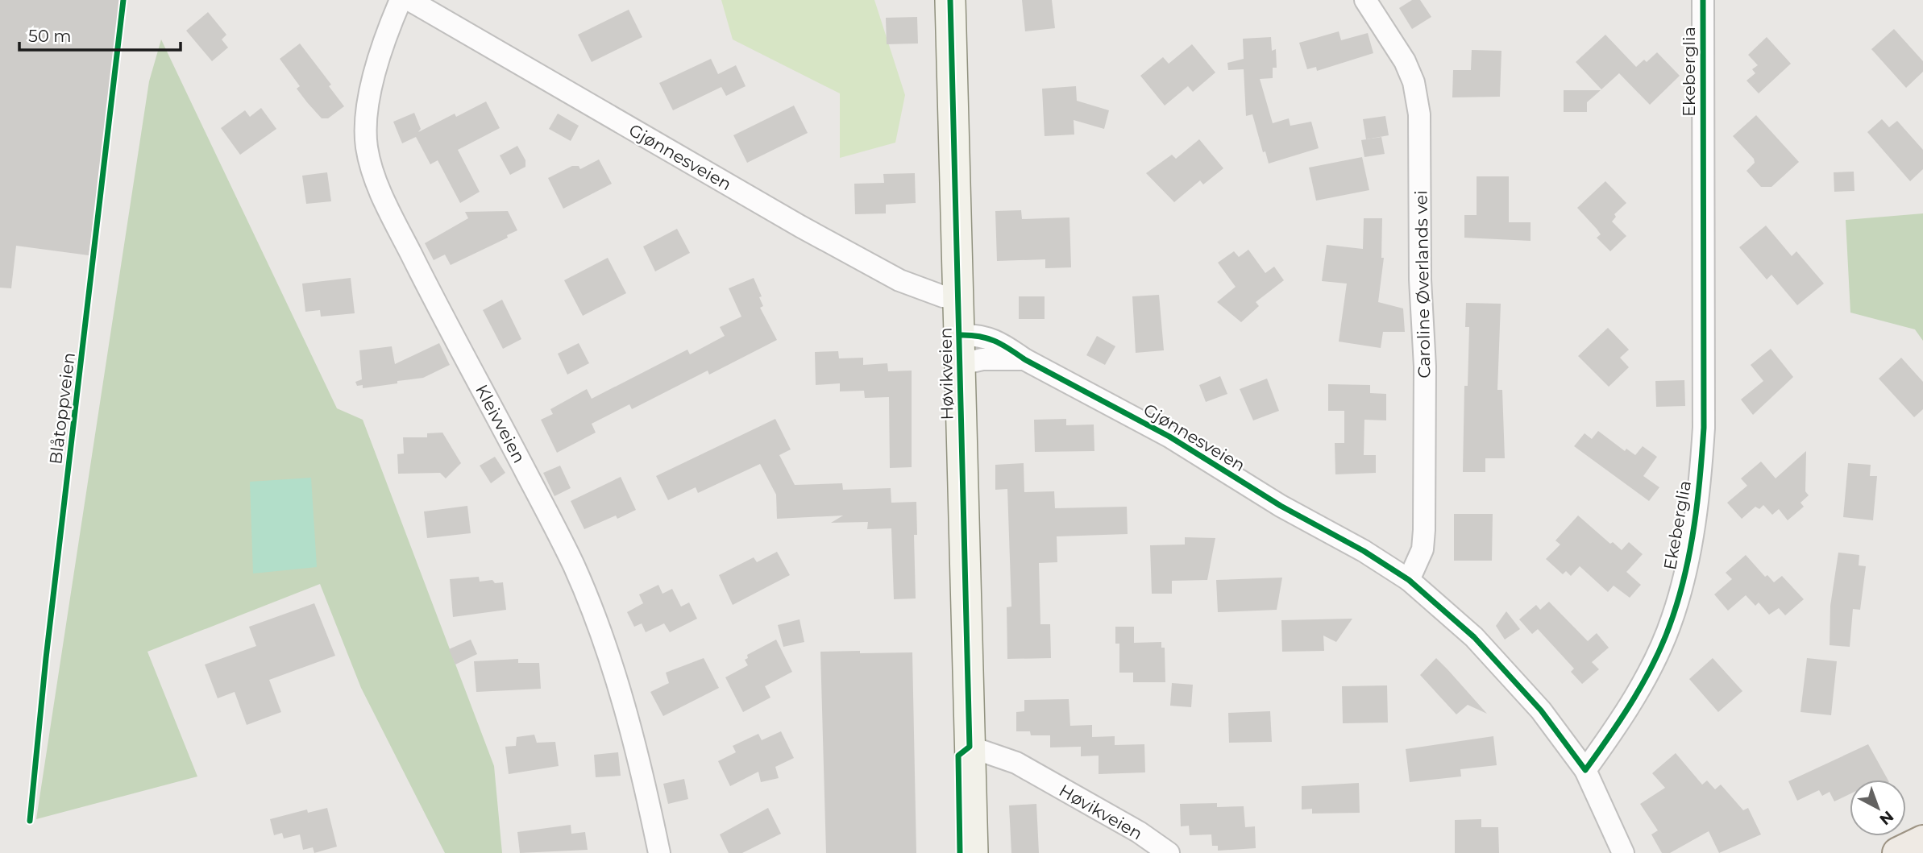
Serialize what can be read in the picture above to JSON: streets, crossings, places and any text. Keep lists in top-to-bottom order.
{
  "streets": {
    "main road": ["Høvikveien"],
    "street": [
      "Ekeberglia",
      "Gjønnesveien",
      "Caroline Øverlands vei",
      "Kleivveien"
    ],
    "cycle path": ["Blåtoppveien"]
  },
  "crossings": [
    ["Gjønnesveien", "Caroline Øverlands vei"],
    ["Gjønnesveien", "Høvikveien"]
  ],
  "scale_bar": "50 m",
  "north": "bottom right"
}
